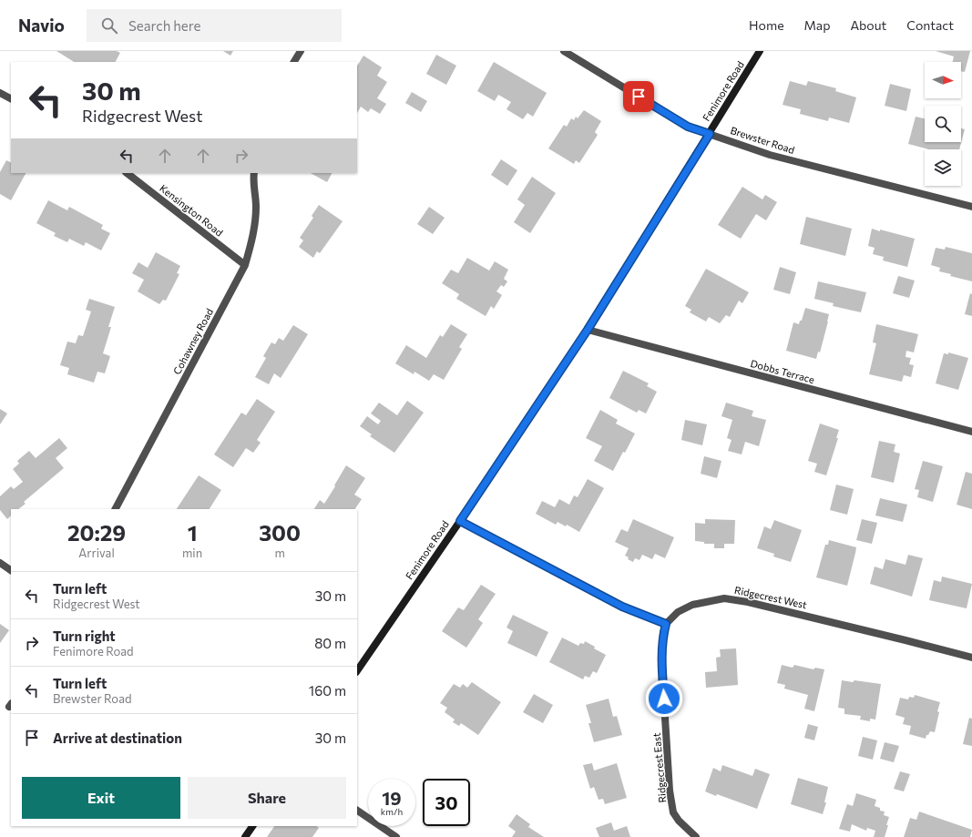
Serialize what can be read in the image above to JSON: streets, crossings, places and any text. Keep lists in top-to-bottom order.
{
  "streets": {
    "main road": ["Fenimore Road"],
    "street": [
      "Brewster Road",
      "Kensington Road",
      "Cohawney Road",
      "Dobbs Terrace",
      "Ridgecrest West",
      "Ridgecrest East"
    ]
  },
  "crossings": [
    ["Fenimore Road", "Brewster Road"],
    ["Fenimore Road", "Dobbs Terrace"],
    ["Kensington Road", "Cohawney Road"],
    ["Ridgecrest West", "Ridgecrest East"]
  ],
  "north": "right",
  "page": {
    "header": "Navio",
    "search": "Search here",
    "nav": [
      "Home",
      "Map",
      "About",
      "Contact"
    ],
    "turn": ["30 m", "Ridgecrest West"],
    "eta": [
      "20:29",
      "Arrival",
      "1",
      "min",
      "300",
      "m"
    ],
    "list": [
      {
        "name": "Turn left",
        "note": "Ridgecrest West",
        "value": "30 m"
      },
      {
        "name": "Turn right",
        "note": "Fenimore Road",
        "value": "80 m"
      },
      {
        "name": "Turn left",
        "note": "Brewster Road",
        "value": "160 m"
      },
      {
        "name": "Arrive at destination",
        "value": "30 m"
      }
    ],
    "buttons": ["Exit", "Share"],
    "speed": "19 km/h",
    "limit": "30"
  }
}
